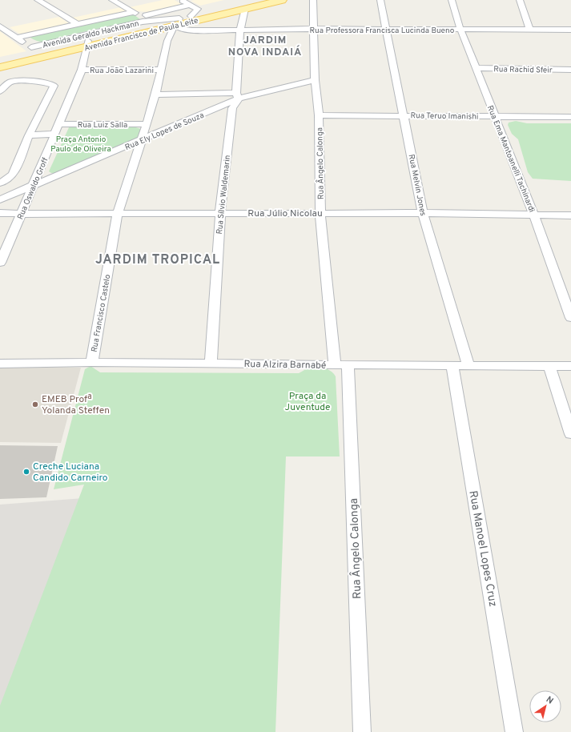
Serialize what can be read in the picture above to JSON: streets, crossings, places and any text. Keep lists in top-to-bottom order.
{
  "streets": {
    "main road": ["Avenida Francisco de Paula Leite"],
    "street": [
      "Rua Professora Francisca Lucinda Bueno",
      "Avenida Geraldo Hackmann",
      "Rua Rachid Sfeir",
      "Rua João Lazarini",
      "Rua Teruo Imanishi",
      "Rua Luiz Salla",
      "Rua Ely Lopes de Souza",
      "Rua Ema Mantoanelli Tachinardi",
      "Rua Ângelo Calonga",
      "Rua Melvin Jones",
      "Rua Oswaldo Groff",
      "Rua Sílvio Waldemarin",
      "Rua Júlio Nicolau",
      "Rua Francisco Castelo",
      "Rua Alzira Barnabé",
      "Rua Manoel Lopes Cruz"
    ]
  },
  "crossings": [
    ["Rua Professora Francisca Lucinda Bueno", "Avenida Francisco de Paula Leite"],
    ["Rua Professora Francisca Lucinda Bueno", "Rua Ema Mantoanelli Tachinardi"],
    ["Rua Professora Francisca Lucinda Bueno", "Rua Ângelo Calonga"],
    ["Rua Professora Francisca Lucinda Bueno", "Rua Melvin Jones"],
    ["Rua Professora Francisca Lucinda Bueno", "Rua Sílvio Waldemarin"],
    ["Rua Professora Francisca Lucinda Bueno", "Rua Francisco Castelo"],
    ["Avenida Geraldo Hackmann", "Avenida Francisco de Paula Leite"],
    ["Avenida Francisco de Paula Leite", "Rua Oswaldo Groff"],
    ["Avenida Francisco de Paula Leite", "Rua Sílvio Waldemarin"],
    ["Avenida Francisco de Paula Leite", "Rua Francisco Castelo"],
    ["Rua Rachid Sfeir", "Rua Ema Mantoanelli Tachinardi"],
    ["Rua João Lazarini", "Rua Oswaldo Groff"],
    ["Rua João Lazarini", "Rua Francisco Castelo"],
    ["Rua Teruo Imanishi", "Rua Ema Mantoanelli Tachinardi"],
    ["Rua Teruo Imanishi", "Rua Ângelo Calonga"],
    ["Rua Teruo Imanishi", "Rua Melvin Jones"],
    ["Rua Luiz Salla", "Rua Oswaldo Groff"],
    ["Rua Luiz Salla", "Rua Francisco Castelo"],
    ["Rua Ely Lopes de Souza", "Rua Ângelo Calonga"],
    ["Rua Ely Lopes de Souza", "Rua Oswaldo Groff"],
    ["Rua Ely Lopes de Souza", "Rua Sílvio Waldemarin"],
    ["Rua Ely Lopes de Souza", "Rua Francisco Castelo"],
    ["Rua Ema Mantoanelli Tachinardi", "Rua Júlio Nicolau"],
    ["Rua Ângelo Calonga", "Rua Júlio Nicolau"],
    ["Rua Ângelo Calonga", "Rua Alzira Barnabé"],
    ["Rua Melvin Jones", "Rua Júlio Nicolau"],
    ["Rua Melvin Jones", "Rua Alzira Barnabé"],
    ["Rua Oswaldo Groff", "Rua Júlio Nicolau"],
    ["Rua Sílvio Waldemarin", "Rua Júlio Nicolau"],
    ["Rua Sílvio Waldemarin", "Rua Alzira Barnabé"],
    ["Rua Júlio Nicolau", "Rua Francisco Castelo"],
    ["Rua Francisco Castelo", "Rua Alzira Barnabé"],
    ["Rua Alzira Barnabé", "Rua Manoel Lopes Cruz"]
  ],
  "districts": ["JARDIM NOVA INDAIÁ", "JARDIM TROPICAL"],
  "parks": ["Praça Antonio Paulo de Oliveira", "Praça da Juventude"],
  "places": ["EMEB Profª Yolanda Steffen", "Creche Luciana Candido Carneiro"],
  "north": "top right"
}
